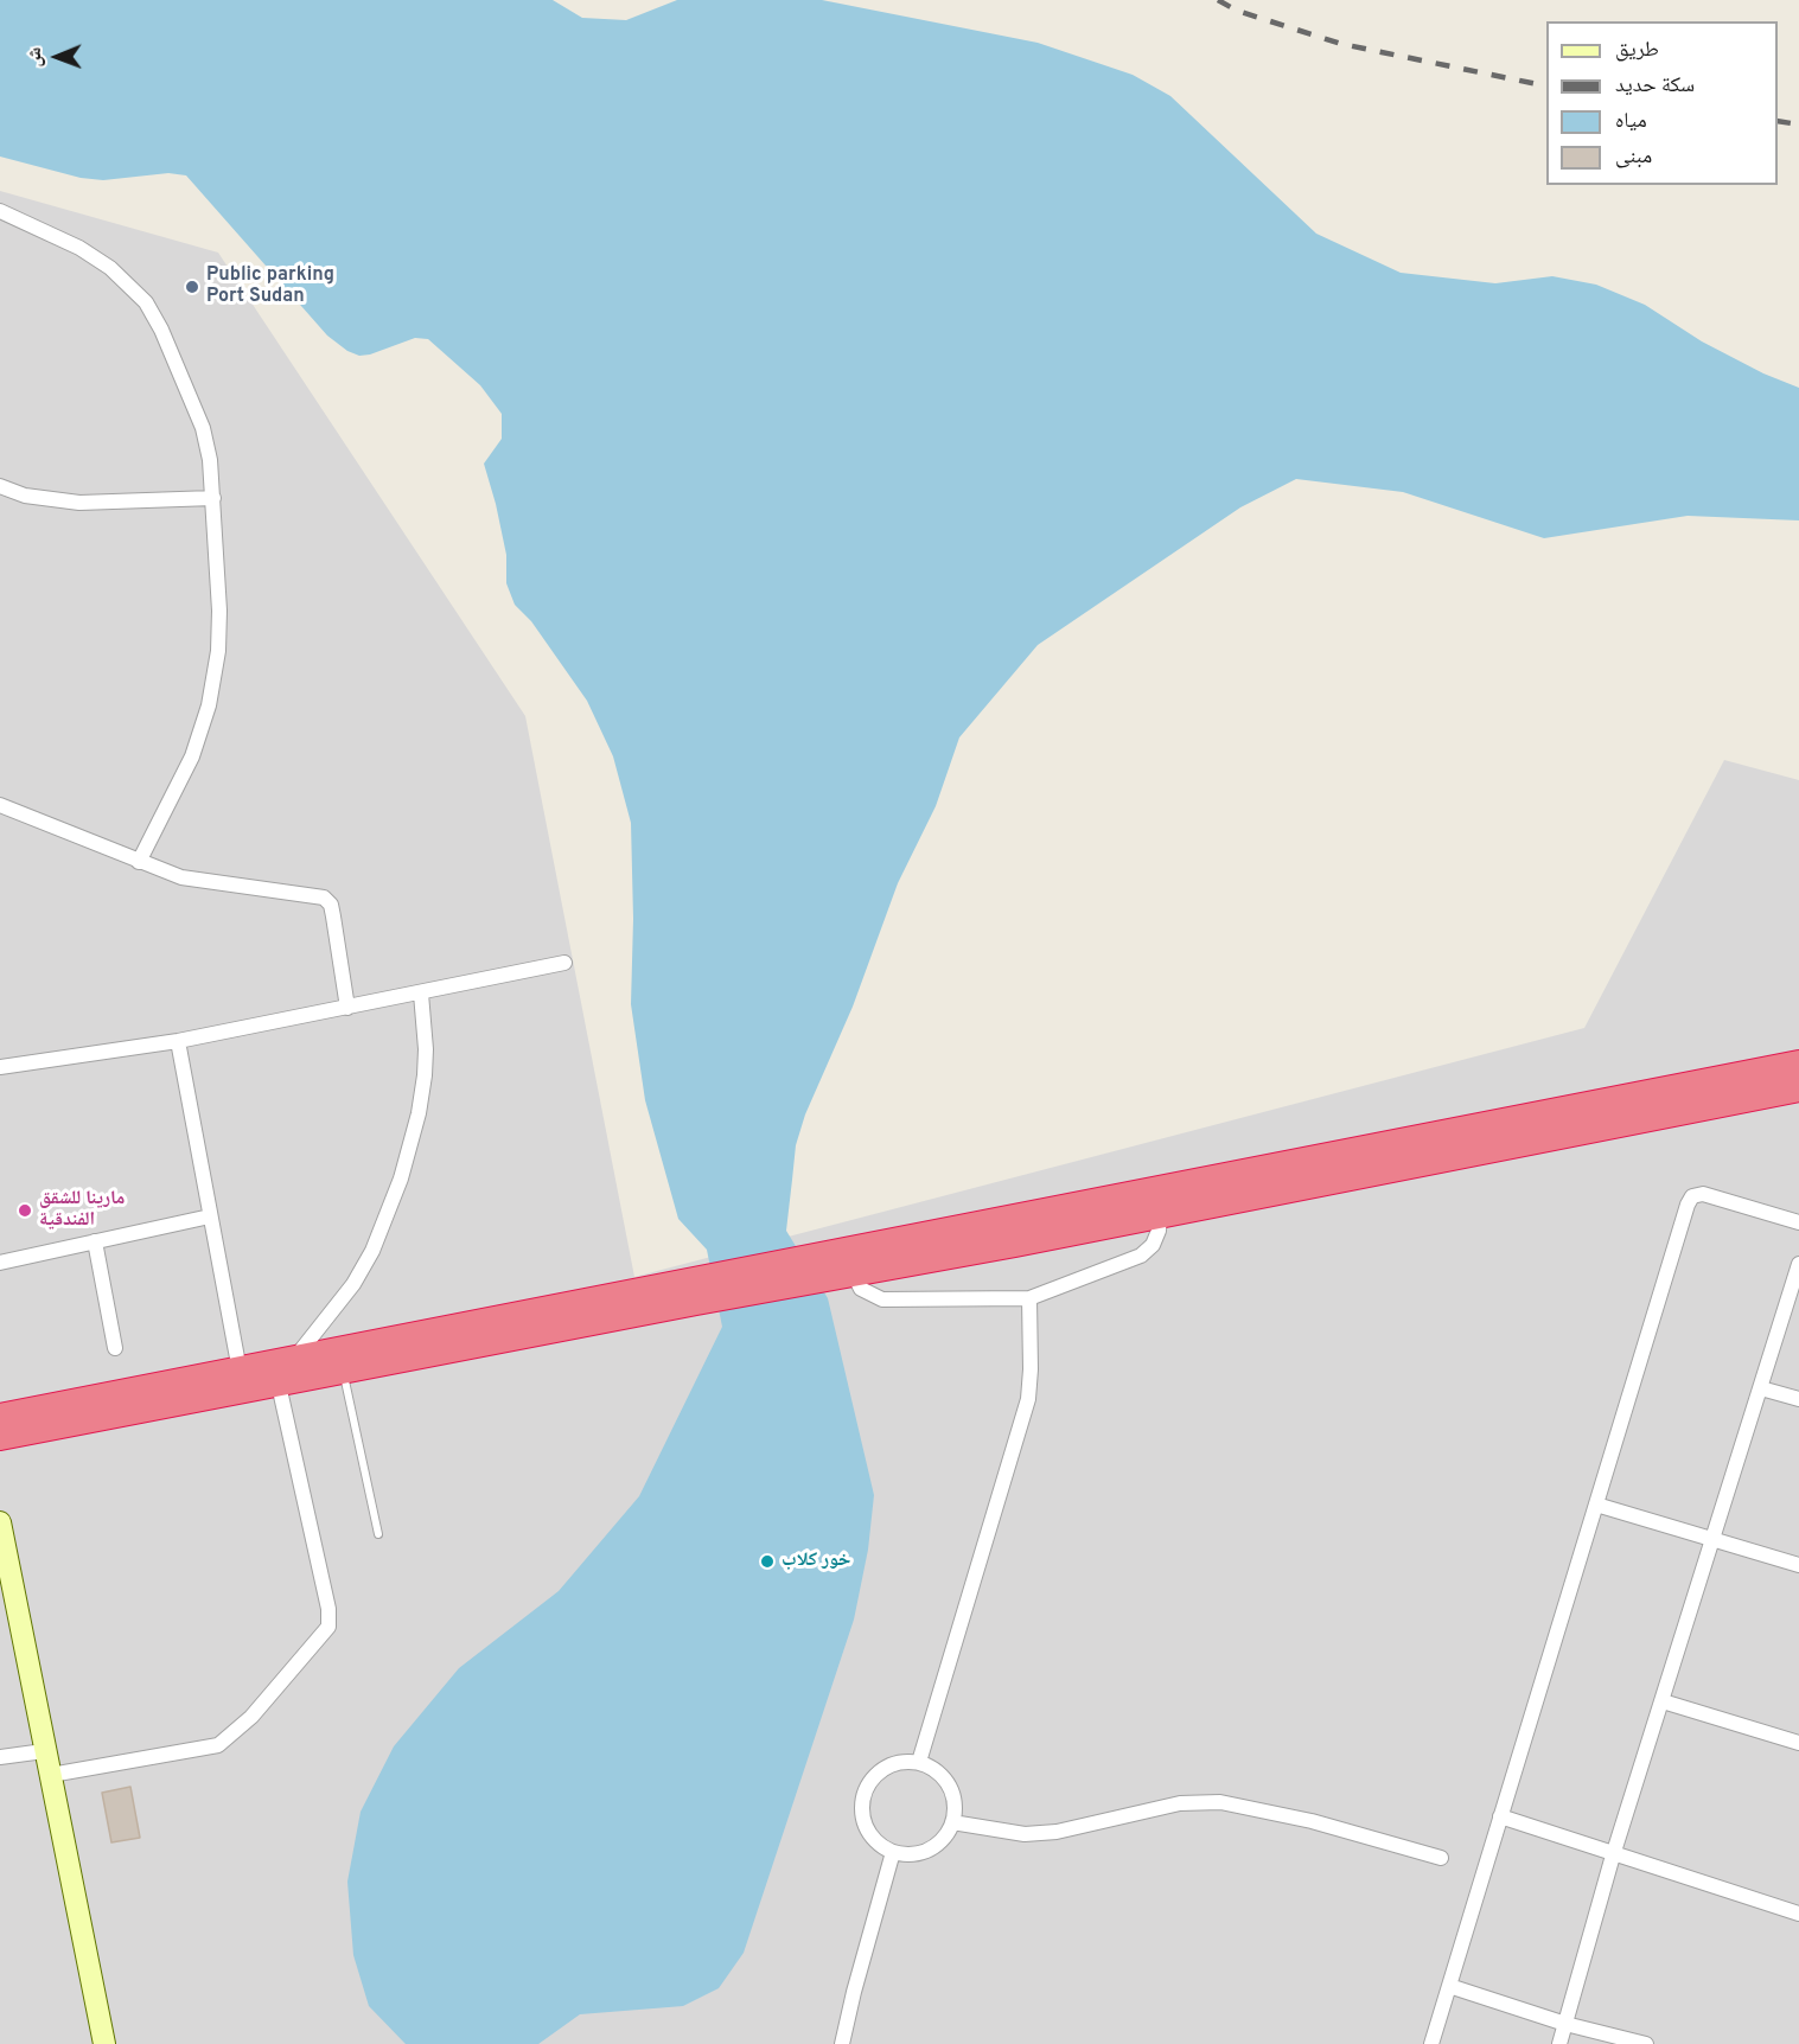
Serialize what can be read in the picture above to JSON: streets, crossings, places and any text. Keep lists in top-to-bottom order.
{
  "places": ["Public parking Port Sudan", "مارينا للشقق الفندقية", "خور كلاب"],
  "legend": [
    "طريق",
    "سكة حديد",
    "مياه",
    "مبنى"
  ],
  "north": "left"
}
